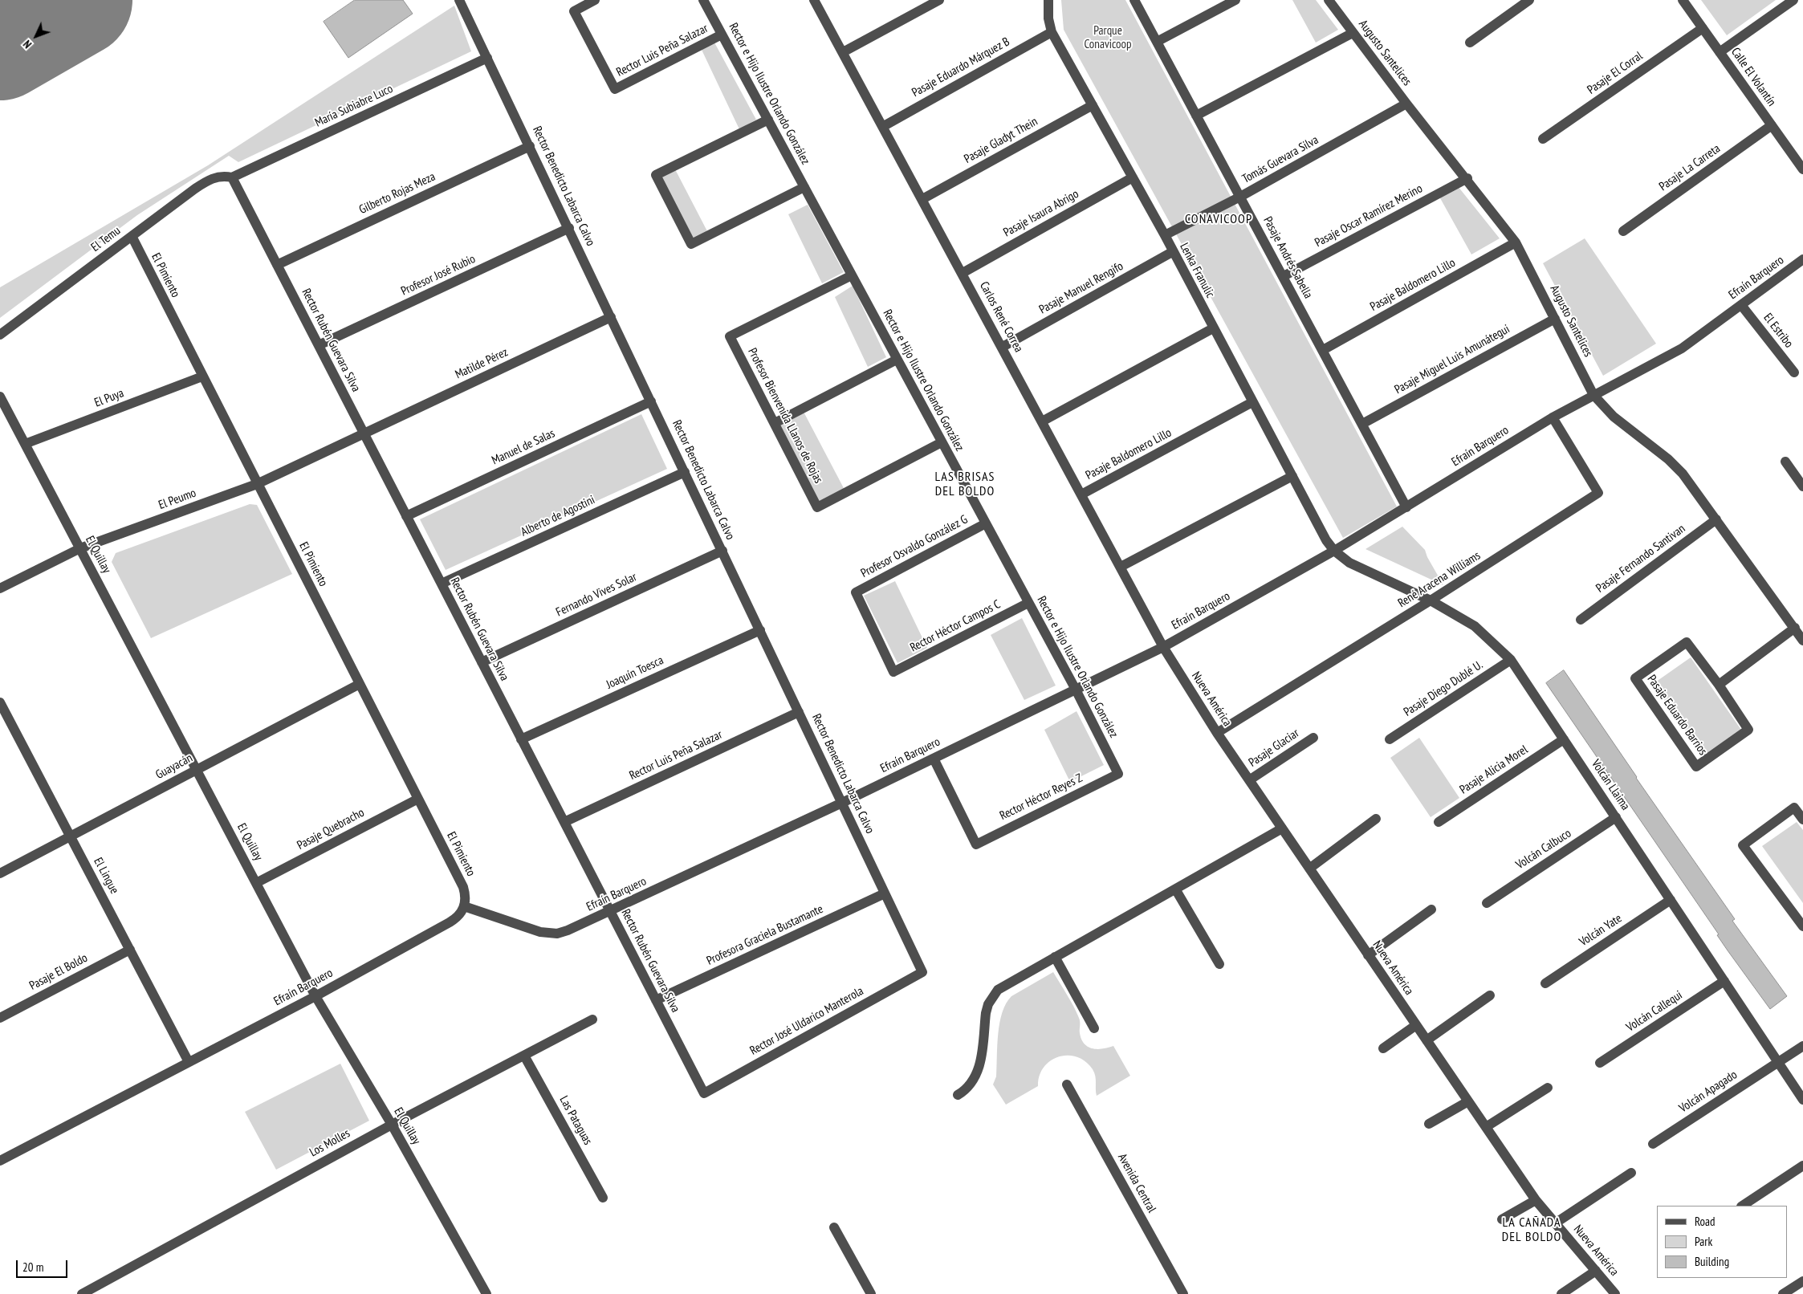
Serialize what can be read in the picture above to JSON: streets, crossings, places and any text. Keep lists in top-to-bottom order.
{
  "streets": {
    "street": [
      "Rector Luis Peña Salazar",
      "Augusto Santelices",
      "Pasaje Eduardo Márquez B",
      "Pasaje El Corral",
      "Calle El Volantín",
      "Rector e Hijo Ilustre Orlando González",
      "María Subiabre Luco",
      "Pasaje Gladyt Thein",
      "Tomás Guevara Silva",
      "Pasaje La Carreta",
      "Rector Benedicto Labarca Calvo",
      "Gilberto Rojas Meza",
      "Pasaje Isaura Abrigo",
      "Pasaje Oscar Ramírez Merino",
      "El Temu",
      "Pasaje Andrés Sabella",
      "Lenka Franulic",
      "El Pimiento",
      "Profesor José Rubio",
      "Efraín Barquero",
      "Pasaje Baldomero Lillo",
      "Pasaje Manuel Rengifo",
      "Carlos René Correa",
      "El Estribo",
      "Rector Rubén Guevara Silva",
      "Pasaje Miguel Luis Amunátegui",
      "Matilde Pérez",
      "El Puya",
      "Profesor Bienvenida Llanos de Rojas",
      "Manuel de Salas",
      "El Peumo",
      "Alberto de Agostini",
      "Profesor Osvaldo González G",
      "El Quillay",
      "Pasaje Fernando Santivan",
      "René Aracena Williams",
      "Fernando Vives Solar",
      "Rector Héctor Campos C",
      "Joaquín Toesca",
      "Pasaje Diego Dublé U.",
      "Nueva América",
      "Pasaje Eduardo Barrios",
      "Pasaje Glaciar",
      "Guayacán",
      "Pasaje Alicia Morel",
      "Volcán Llaima",
      "Rector Héctor Reyes Z",
      "Pasaje Quebracho",
      "Volcán Calbuco",
      "El Lingue",
      "Volcán Yate",
      "Profesora Graciela Bustamante",
      "Pasaje El Boldo",
      "Volcán Callequi",
      "Rector José Uldarico Manterola",
      "Volcán Apagado",
      "Las Pataguas",
      "Los Molles",
      "Avenida Central"
    ]
  },
  "crossings": [
    ["Rector Luis Peña Salazar", "Rector e Hijo Ilustre Orlando González"],
    ["Rector Luis Peña Salazar", "Rector Benedicto Labarca Calvo"],
    ["Rector Luis Peña Salazar", "Rector Rubén Guevara Silva"],
    ["Augusto Santelices", "Tomás Guevara Silva"],
    ["Augusto Santelices", "Pasaje Oscar Ramírez Merino"],
    ["Augusto Santelices", "Efraín Barquero"],
    ["Augusto Santelices", "Pasaje Baldomero Lillo"],
    ["Augusto Santelices", "Pasaje Miguel Luis Amunátegui"],
    ["Augusto Santelices", "Pasaje Fernando Santivan"],
    ["Pasaje Eduardo Márquez B", "Lenka Franulic"],
    ["Pasaje Eduardo Márquez B", "Carlos René Correa"],
    ["Pasaje El Corral", "Calle El Volantín"],
    ["Calle El Volantín", "Pasaje La Carreta"],
    ["Rector e Hijo Ilustre Orlando González", "Efraín Barquero"],
    ["Rector e Hijo Ilustre Orlando González", "Profesor Bienvenida Llanos de Rojas"],
    ["Rector e Hijo Ilustre Orlando González", "Profesor Osvaldo González G"],
    ["Rector e Hijo Ilustre Orlando González", "Rector Héctor Campos C"],
    ["Rector e Hijo Ilustre Orlando González", "Rector Héctor Reyes Z"],
    ["María Subiabre Luco", "Rector Benedicto Labarca Calvo"],
    ["María Subiabre Luco", "El Temu"],
    ["María Subiabre Luco", "Rector Rubén Guevara Silva"],
    ["Pasaje Gladyt Thein", "Lenka Franulic"],
    ["Pasaje Gladyt Thein", "Carlos René Correa"],
    ["Tomás Guevara Silva", "Pasaje Andrés Sabella"],
    ["Tomás Guevara Silva", "Lenka Franulic"],
    ["Rector Benedicto Labarca Calvo", "Gilberto Rojas Meza"],
    ["Rector Benedicto Labarca Calvo", "Profesor José Rubio"],
    ["Rector Benedicto Labarca Calvo", "Efraín Barquero"],
    ["Rector Benedicto Labarca Calvo", "Matilde Pérez"],
    ["Rector Benedicto Labarca Calvo", "Manuel de Salas"],
    ["Rector Benedicto Labarca Calvo", "Alberto de Agostini"],
    ["Rector Benedicto Labarca Calvo", "Fernando Vives Solar"],
    ["Rector Benedicto Labarca Calvo", "Joaquín Toesca"],
    ["Rector Benedicto Labarca Calvo", "Profesora Graciela Bustamante"],
    ["Rector Benedicto Labarca Calvo", "Rector José Uldarico Manterola"],
    ["Gilberto Rojas Meza", "Rector Rubén Guevara Silva"],
    ["Pasaje Isaura Abrigo", "Lenka Franulic"],
    ["Pasaje Isaura Abrigo", "Carlos René Correa"],
    ["Pasaje Oscar Ramírez Merino", "Pasaje Andrés Sabella"],
    ["El Temu", "El Pimiento"],
    ["El Temu", "Rector Rubén Guevara Silva"],
    ["Pasaje Andrés Sabella", "Efraín Barquero"],
    ["Pasaje Andrés Sabella", "Pasaje Baldomero Lillo"],
    ["Pasaje Andrés Sabella", "Pasaje Miguel Luis Amunátegui"],
    ["Lenka Franulic", "Efraín Barquero"],
    ["Lenka Franulic", "Pasaje Baldomero Lillo"],
    ["Lenka Franulic", "Pasaje Manuel Rengifo"],
    ["Lenka Franulic", "Volcán Llaima"],
    ["El Pimiento", "Efraín Barquero"],
    ["El Pimiento", "El Puya"],
    ["El Pimiento", "El Peumo"],
    ["El Pimiento", "Guayacán"],
    ["El Pimiento", "Pasaje Quebracho"],
    ["Profesor José Rubio", "Rector Rubén Guevara Silva"],
    ["Efraín Barquero", "Carlos René Correa"],
    ["Efraín Barquero", "El Estribo"],
    ["Efraín Barquero", "Rector Rubén Guevara Silva"],
    ["Efraín Barquero", "El Quillay"],
    ["Efraín Barquero", "René Aracena Williams"],
    ["Efraín Barquero", "Nueva América"],
    ["Efraín Barquero", "Volcán Llaima"],
    ["Efraín Barquero", "Rector Héctor Reyes Z"],
    ["Efraín Barquero", "El Lingue"],
    ["Pasaje Baldomero Lillo", "Carlos René Correa"],
    ["Pasaje Manuel Rengifo", "Carlos René Correa"],
    ["Carlos René Correa", "Nueva América"],
    ["Rector Rubén Guevara Silva", "Matilde Pérez"],
    ["Rector Rubén Guevara Silva", "Manuel de Salas"],
    ["Rector Rubén Guevara Silva", "El Peumo"],
    ["Rector Rubén Guevara Silva", "Alberto de Agostini"],
    ["Rector Rubén Guevara Silva", "Fernando Vives Solar"],
    ["Rector Rubén Guevara Silva", "Joaquín Toesca"],
    ["Rector Rubén Guevara Silva", "Profesora Graciela Bustamante"],
    ["Rector Rubén Guevara Silva", "Rector José Uldarico Manterola"],
    ["Matilde Pérez", "El Peumo"],
    ["El Puya", "El Quillay"],
    ["El Peumo", "El Quillay"],
    ["Profesor Osvaldo González G", "Rector Héctor Campos C"],
    ["El Quillay", "Guayacán"],
    ["El Quillay", "Pasaje Quebracho"],
    ["El Quillay", "Los Molles"],
    ["René Aracena Williams", "Nueva América"],
    ["René Aracena Williams", "Volcán Llaima"],
    ["Pasaje Diego Dublé U.", "Volcán Llaima"],
    ["Nueva América", "Pasaje Glaciar"],
    ["Guayacán", "El Lingue"],
    ["Pasaje Alicia Morel", "Volcán Llaima"],
    ["Volcán Llaima", "Volcán Calbuco"],
    ["Volcán Llaima", "Volcán Yate"],
    ["Volcán Llaima", "Volcán Callequi"],
    ["Volcán Llaima", "Volcán Apagado"],
    ["El Lingue", "Pasaje El Boldo"],
    ["Las Pataguas", "Los Molles"]
  ],
  "districts": ["CONAVICOOP", "LAS BRISAS DEL BOLDO", "LA CAÑADA DEL BOLDO"],
  "parks": ["Parque Conavicoop"],
  "legend": ["Road", "Park", "Building"],
  "scale_bar": "20 m",
  "north": "bottom left"
}
